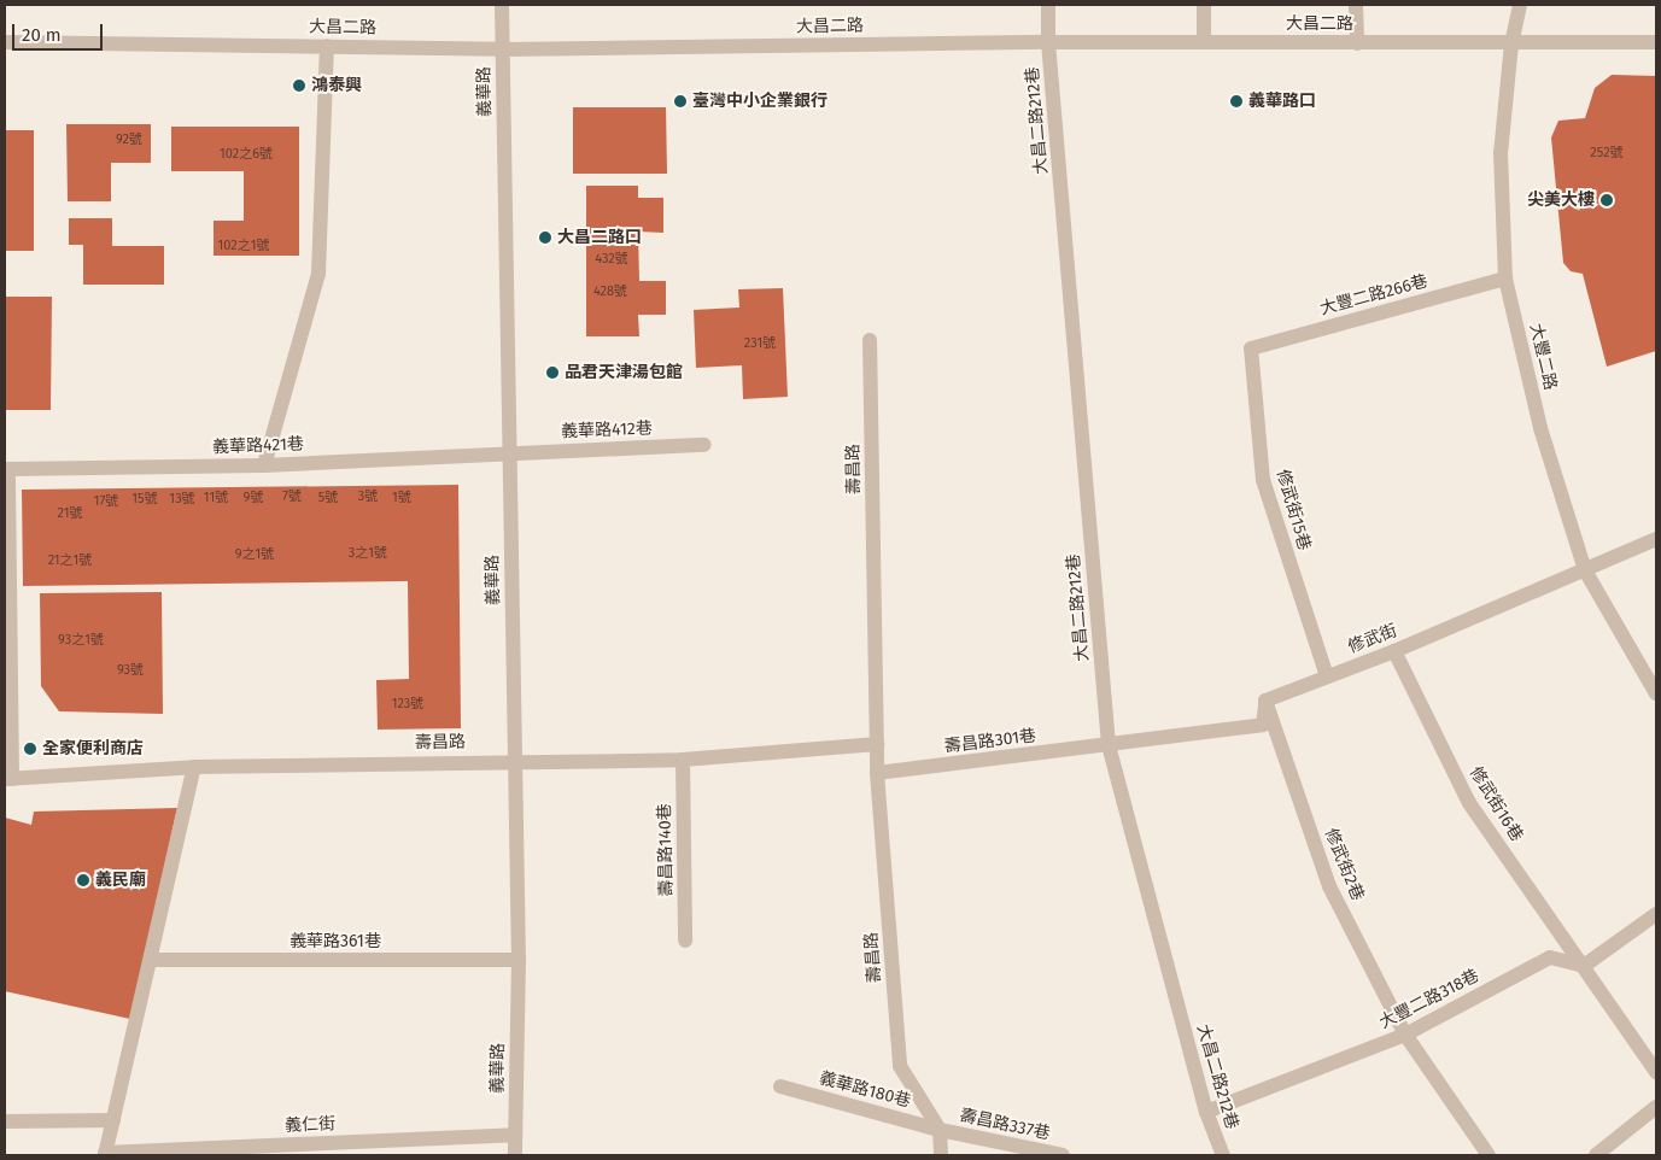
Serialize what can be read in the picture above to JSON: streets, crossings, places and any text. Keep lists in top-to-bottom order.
{
  "streets": {
    "street": [
      "大昌二路",
      "義華路",
      "大昌二路212巷",
      "大豐二路266巷",
      "大豐二路",
      "義華路412巷",
      "義華路421巷",
      "壽昌路",
      "修武街15巷",
      "修武街",
      "壽昌路301巷",
      "修武街16巷",
      "壽昌路140巷",
      "修武街2巷",
      "義華路361巷",
      "大豐二路318巷",
      "義華路180巷",
      "義仁街",
      "壽昌路337巷"
    ]
  },
  "crossings": [
    ["大昌二路", "義華路"],
    ["大昌二路", "大昌二路212巷"],
    ["大昌二路", "大豐二路"],
    ["義華路", "義華路412巷"],
    ["義華路", "義華路421巷"],
    ["義華路", "壽昌路"],
    ["義華路", "義華路361巷"],
    ["義華路", "義仁街"],
    ["大昌二路212巷", "壽昌路301巷"],
    ["大昌二路212巷", "大豐二路318巷"],
    ["大豐二路266巷", "大豐二路"],
    ["大豐二路266巷", "修武街15巷"],
    ["大豐二路", "修武街"],
    ["義華路412巷", "義華路421巷"],
    ["壽昌路", "壽昌路301巷"],
    ["壽昌路", "壽昌路140巷"],
    ["壽昌路", "義華路180巷"],
    ["壽昌路", "壽昌路337巷"],
    ["修武街15巷", "修武街"],
    ["修武街", "修武街16巷"],
    ["修武街", "修武街2巷"],
    ["修武街16巷", "大豐二路318巷"],
    ["修武街2巷", "大豐二路318巷"],
    ["義華路180巷", "壽昌路337巷"]
  ],
  "places": [
    "鴻泰興",
    "臺灣中小企業銀行",
    "義華路口",
    "尖美大樓",
    "大昌二路口",
    "品君天津湯包館",
    "全家便利商店",
    "義民廟"
  ],
  "house_numbers": [
    "92號",
    "252號",
    "102之6號",
    "102之1號",
    "432號",
    "428號",
    "231號",
    "7號",
    "3號",
    "11號",
    "9號",
    "5號",
    "1號",
    "15號",
    "13號",
    "17號",
    "21號",
    "3之1號",
    "9之1號",
    "21之1號",
    "93之1號",
    "93號",
    "123號"
  ],
  "scale_bar": "20 m"
}
